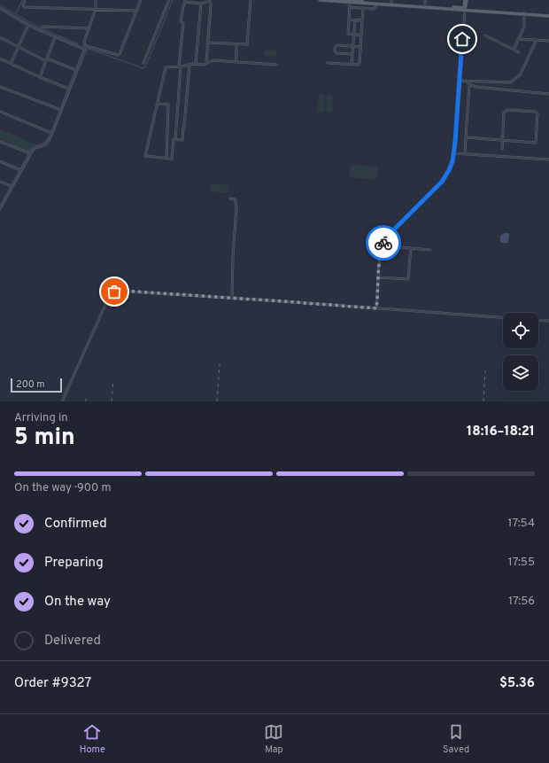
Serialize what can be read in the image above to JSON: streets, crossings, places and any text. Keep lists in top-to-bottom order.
{
  "scale_bar": "200 m",
  "page": {
    "scale": "200 m",
    "heading": ["5 min", "Arriving in", "18:16–18:21"],
    "panel": ["Order #9327", "$5.36"],
    "bar": "On the way · 900 m",
    "list": [
      ["Confirmed", "17:54"],
      ["Preparing", "17:55"],
      ["On the way", "17:56"],
      "Delivered"
    ],
    "tabs": ["Home", "Map", "Saved"]
  }
}
